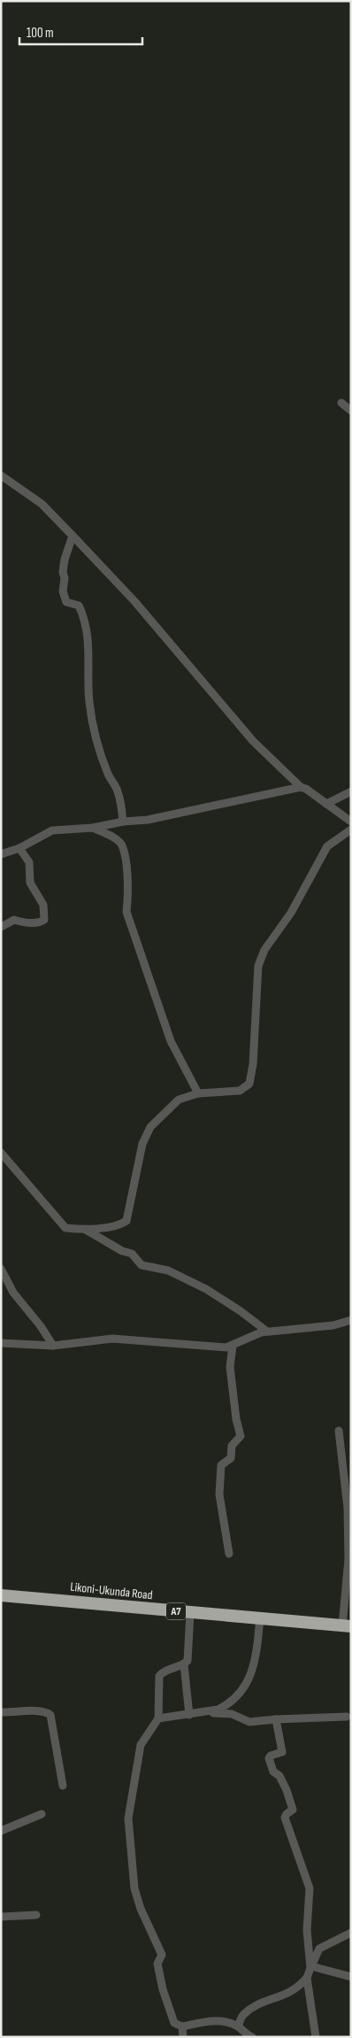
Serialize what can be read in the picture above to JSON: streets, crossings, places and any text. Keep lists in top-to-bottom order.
{
  "streets": {
    "highway": ["Likoni-Ukunda Road", "A7"]
  },
  "scale_bar": "100 m"
}
